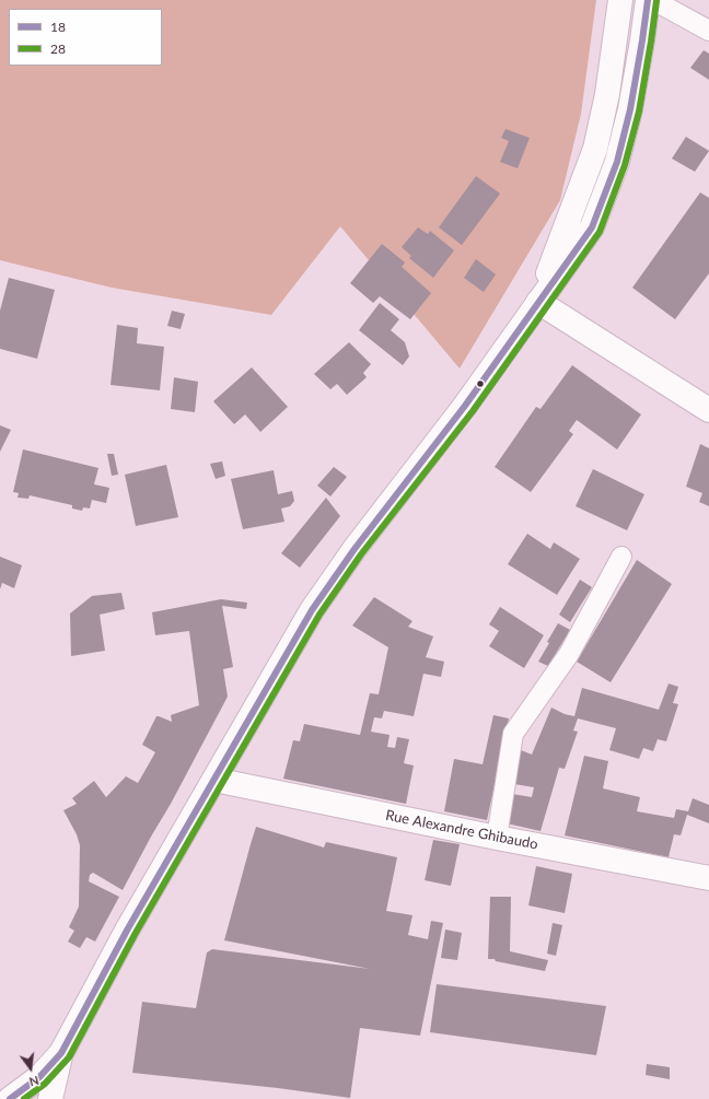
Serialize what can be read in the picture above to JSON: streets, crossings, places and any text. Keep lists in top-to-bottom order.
{
  "streets": {
    "main road": ["Rue Alexandre Ghibaudo"]
  },
  "lines": ["transit line 18", "transit line 28"],
  "legend": ["18", "28"],
  "north": "bottom"
}
